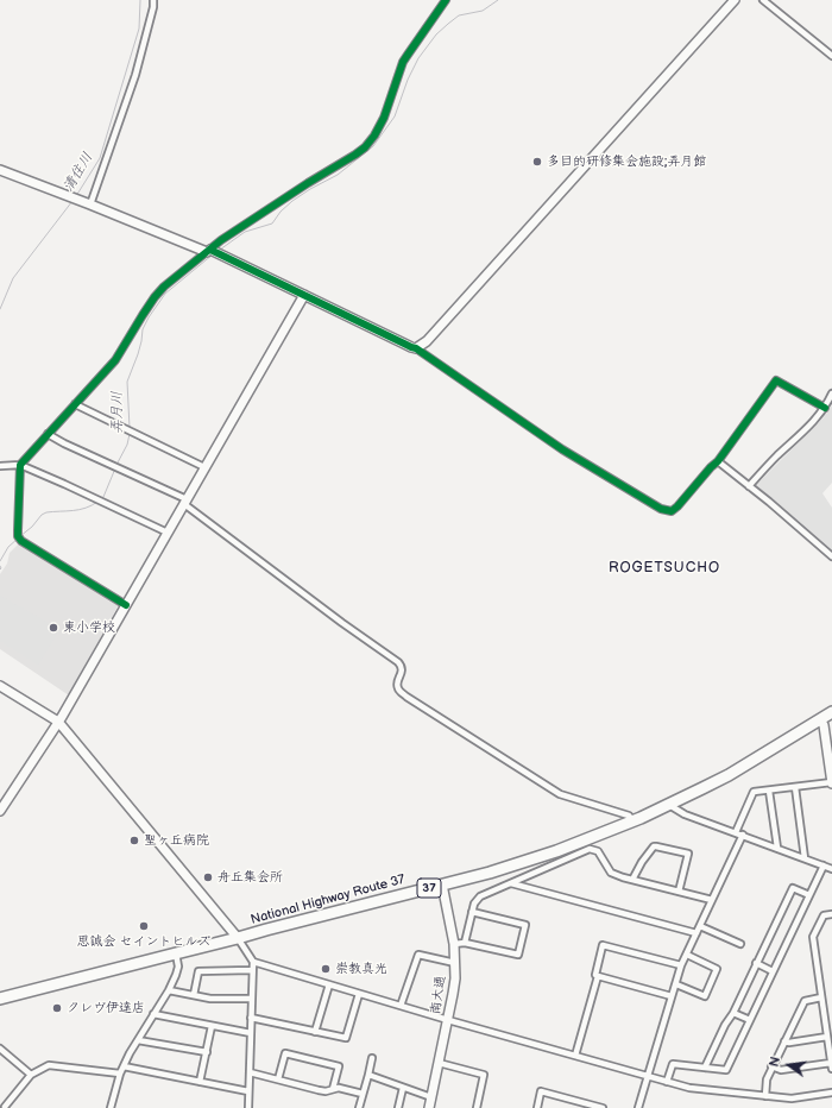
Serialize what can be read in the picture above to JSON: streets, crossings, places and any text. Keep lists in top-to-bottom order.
{
  "streets": {
    "highway": ["37", "National Highway Route 37"],
    "street": ["南大通"]
  },
  "crossings": [
    ["National Highway Route 37", "南大通"]
  ],
  "districts": ["ROGETSUCHO"],
  "water": ["清住川", "弄月川"],
  "places": [
    "多目的研修集会施設;弄月館",
    "東小学校",
    "聖ヶ丘病院",
    "舟丘集会所",
    "思誠会 セイントヒルズ",
    "崇教真光",
    "クレヴ伊達店"
  ],
  "north": "left"
}
